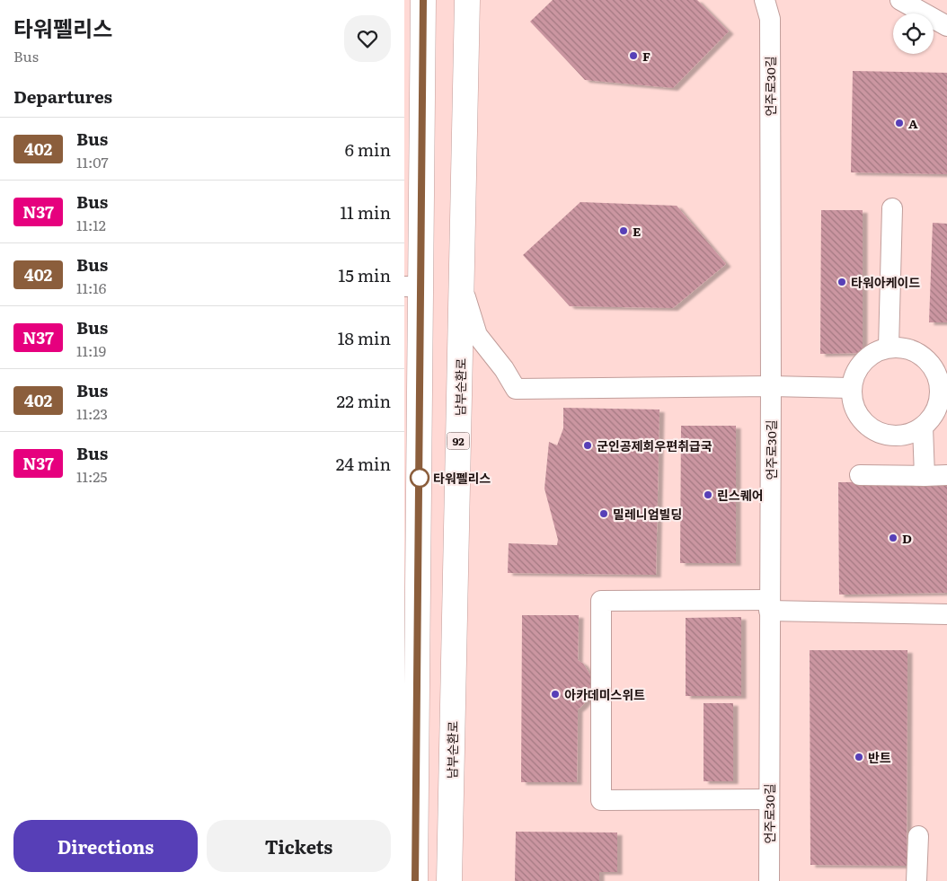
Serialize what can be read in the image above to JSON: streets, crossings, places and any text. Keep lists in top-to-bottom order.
{
  "streets": {
    "main road": ["남부순환로", "92"],
    "street": ["언주로30길"]
  },
  "places": [
    "F",
    "A",
    "E",
    "타워아케이드",
    "군인공제회우편취급국",
    "타워펠리스",
    "린스퀘어",
    "밀레니엄빌딩",
    "D",
    "아카데미스위트",
    "반트"
  ],
  "lines": ["bus line 402"],
  "page": {
    "heading": [
      ["타워펠리스", "Bus"],
      "Departures"
    ],
    "list": [
      {
        "mark": "402",
        "name": "Bus",
        "note": "11:07",
        "value": "6 min"
      },
      {
        "mark": "N37",
        "name": "Bus",
        "note": "11:12",
        "value": "11 min"
      },
      {
        "mark": "402",
        "name": "Bus",
        "note": "11:16",
        "value": "15 min"
      },
      {
        "mark": "N37",
        "name": "Bus",
        "note": "11:19",
        "value": "18 min"
      },
      {
        "mark": "402",
        "name": "Bus",
        "note": "11:23",
        "value": "22 min"
      },
      {
        "mark": "N37",
        "name": "Bus",
        "note": "11:25",
        "value": "24 min"
      }
    ],
    "buttons": ["Directions", "Tickets"]
  }
}
